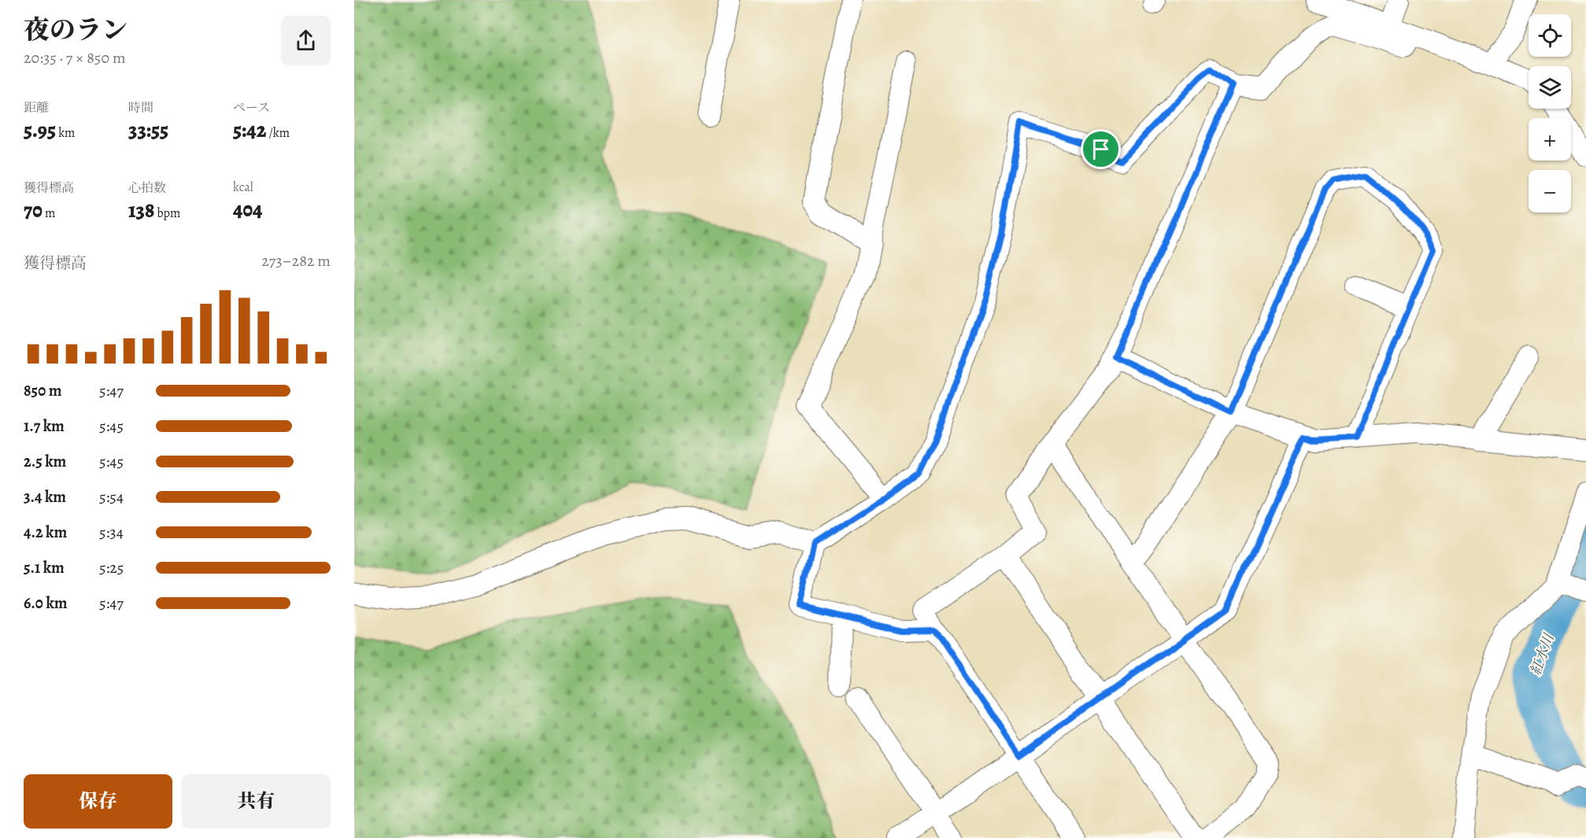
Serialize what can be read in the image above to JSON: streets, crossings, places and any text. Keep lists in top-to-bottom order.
{
  "water": ["紅水川"],
  "page": {
    "heading": ["夜のラン", "20:35 · 7 × 850 m"],
    "map_buttons": ["+", "−"],
    "stats": [
      ["距離", "5.95 km"],
      ["時間", "33:55"],
      ["ペース", "5:42 /km"],
      ["獲得標高", "70 m"],
      ["心拍数", "138 bpm"],
      ["kcal", "404"]
    ],
    "chart": ["獲得標高", "273–282 m"],
    "list": [
      {
        "name": "850 m",
        "note": "5:47"
      },
      {
        "name": "1.7 km",
        "note": "5:45"
      },
      {
        "name": "2.5 km",
        "note": "5:45"
      },
      {
        "name": "3.4 km",
        "note": "5:54"
      },
      {
        "name": "4.2 km",
        "note": "5:34"
      },
      {
        "name": "5.1 km",
        "note": "5:25"
      },
      {
        "name": "6.0 km",
        "note": "5:47"
      }
    ],
    "buttons": ["保存", "共有"]
  }
}
